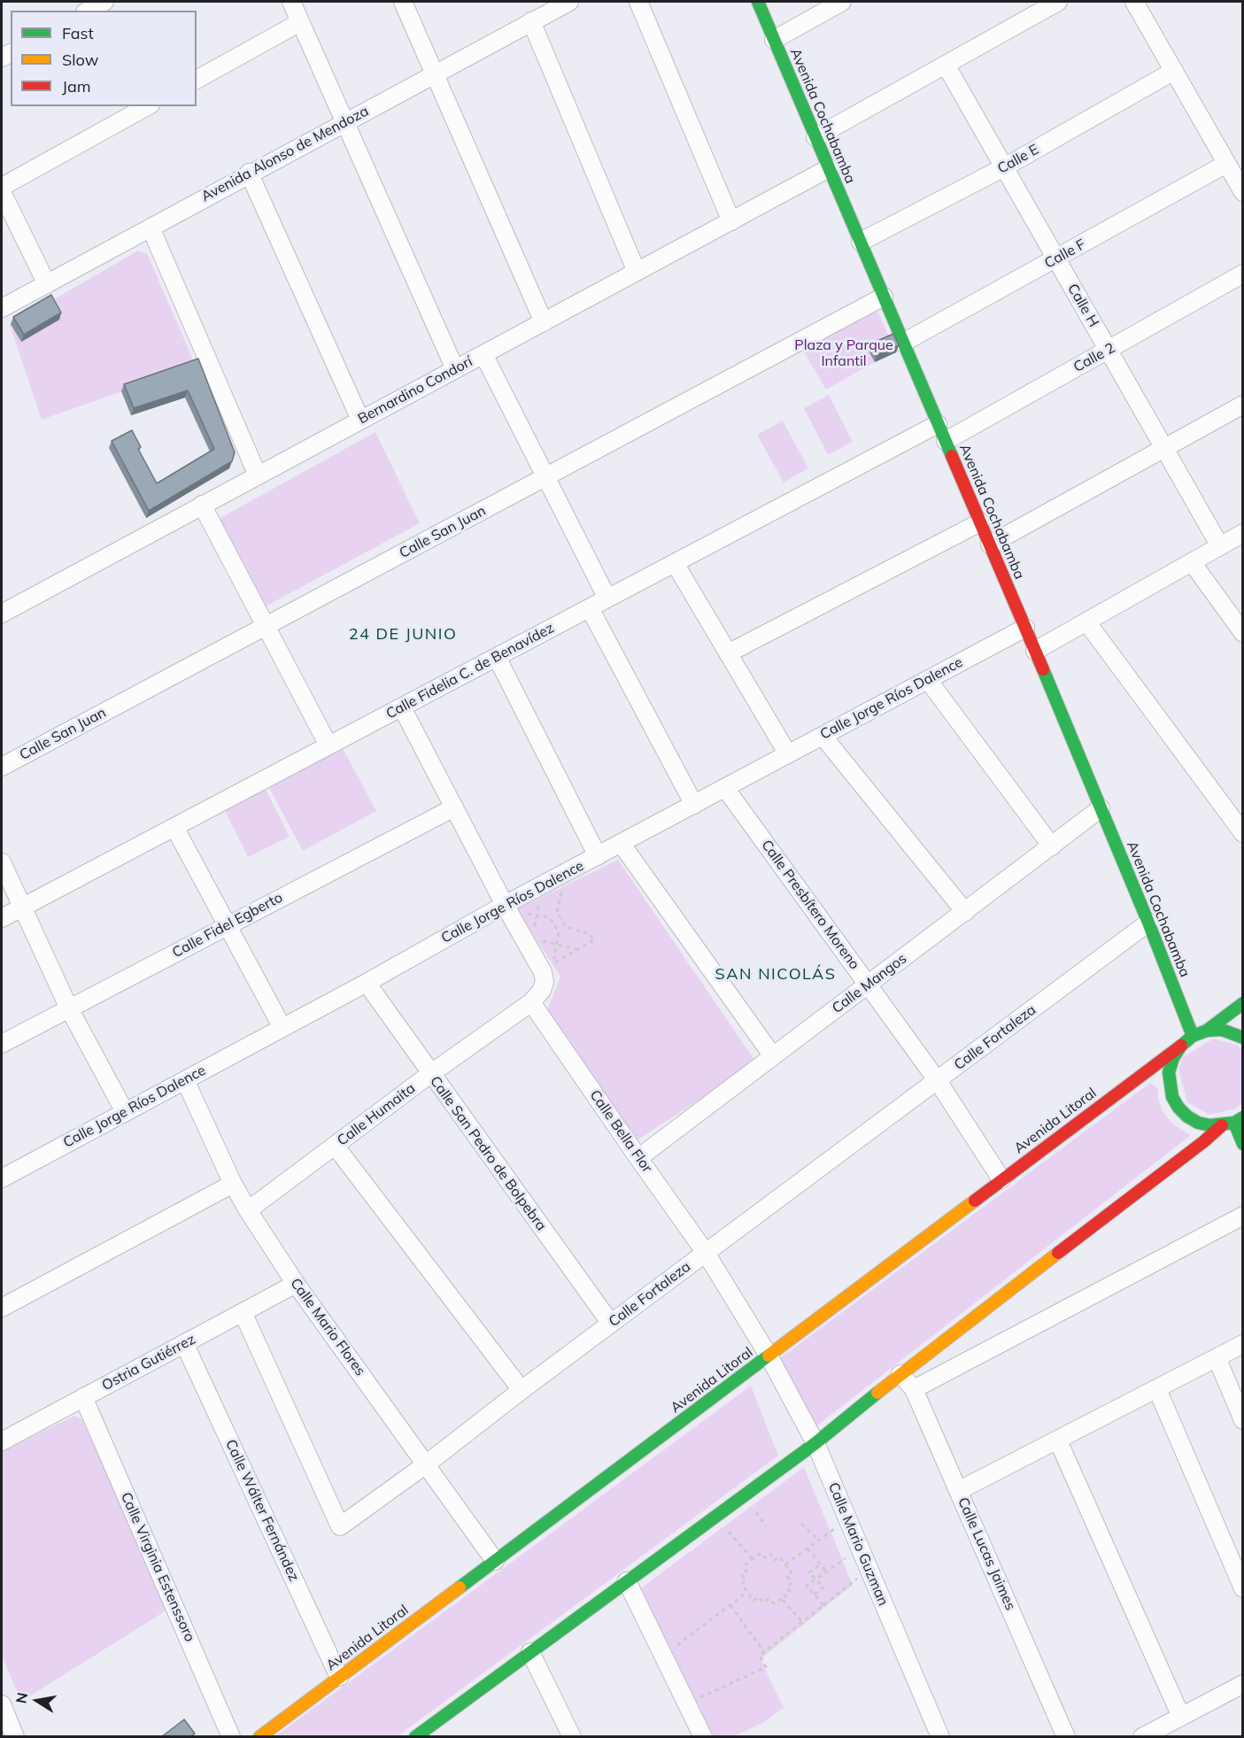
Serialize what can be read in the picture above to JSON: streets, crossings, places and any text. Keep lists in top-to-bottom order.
{
  "streets": {
    "main road": ["Avenida Cochabamba", "Avenida Litoral"],
    "street": [
      "Avenida Alonso de Mendoza",
      "Calle E",
      "Calle F",
      "Calle H",
      "Calle 2",
      "Bernardino Condorí",
      "Calle San Juan",
      "Calle Fidelia C. de Benavídez",
      "Calle Jorge Ríos Dalence",
      "Calle Presbítero Moreno",
      "Calle Fidel Egberto",
      "Calle Mangos",
      "Calle Fortaleza",
      "Calle Humaita",
      "Calle Bella Flor",
      "Calle San Pedro de Bolpebra",
      "Calle Mario Flores",
      "Ostria Gutiérrez",
      "Calle Wálter Fernández",
      "Calle Mario Guzman",
      "Calle Lucas Jaimes",
      "Calle Virginia Estenssoro"
    ]
  },
  "crossings": [
    ["Avenida Cochabamba", "Calle E"],
    ["Avenida Cochabamba", "Calle F"],
    ["Avenida Cochabamba", "Calle 2"],
    ["Avenida Cochabamba", "Bernardino Condorí"],
    ["Avenida Cochabamba", "Calle San Juan"],
    ["Avenida Cochabamba", "Calle Fidelia C. de Benavídez"],
    ["Avenida Cochabamba", "Calle Jorge Ríos Dalence"],
    ["Avenida Cochabamba", "Calle Mangos"],
    ["Avenida Cochabamba", "Calle Fortaleza"],
    ["Avenida Cochabamba", "Avenida Litoral"],
    ["Calle E", "Calle H"],
    ["Calle F", "Calle H"],
    ["Calle H", "Calle 2"],
    ["Calle Jorge Ríos Dalence", "Calle Presbítero Moreno"],
    ["Calle Jorge Ríos Dalence", "Calle San Pedro de Bolpebra"],
    ["Calle Jorge Ríos Dalence", "Calle Mario Flores"],
    ["Calle Presbítero Moreno", "Calle Mangos"],
    ["Calle Presbítero Moreno", "Calle Fortaleza"],
    ["Calle Presbítero Moreno", "Avenida Litoral"],
    ["Calle Mangos", "Calle Bella Flor"],
    ["Calle Fortaleza", "Calle Bella Flor"],
    ["Calle Fortaleza", "Calle San Pedro de Bolpebra"],
    ["Calle Fortaleza", "Calle Mario Flores"],
    ["Calle Fortaleza", "Ostria Gutiérrez"],
    ["Calle Humaita", "Calle Bella Flor"],
    ["Calle Humaita", "Calle San Pedro de Bolpebra"],
    ["Calle Humaita", "Calle Mario Flores"],
    ["Avenida Litoral", "Calle Bella Flor"],
    ["Avenida Litoral", "Calle Mario Flores"],
    ["Avenida Litoral", "Calle Wálter Fernández"],
    ["Avenida Litoral", "Calle Mario Guzman"],
    ["Calle Bella Flor", "Calle Mario Guzman"],
    ["Calle Mario Flores", "Ostria Gutiérrez"],
    ["Ostria Gutiérrez", "Calle Wálter Fernández"],
    ["Ostria Gutiérrez", "Calle Virginia Estenssoro"]
  ],
  "districts": ["24 DE JUNIO", "SAN NICOLÁS"],
  "parks": ["Plaza y Parque Infantil"],
  "legend": ["Fast", "Slow", "Jam"],
  "north": "left"
}
